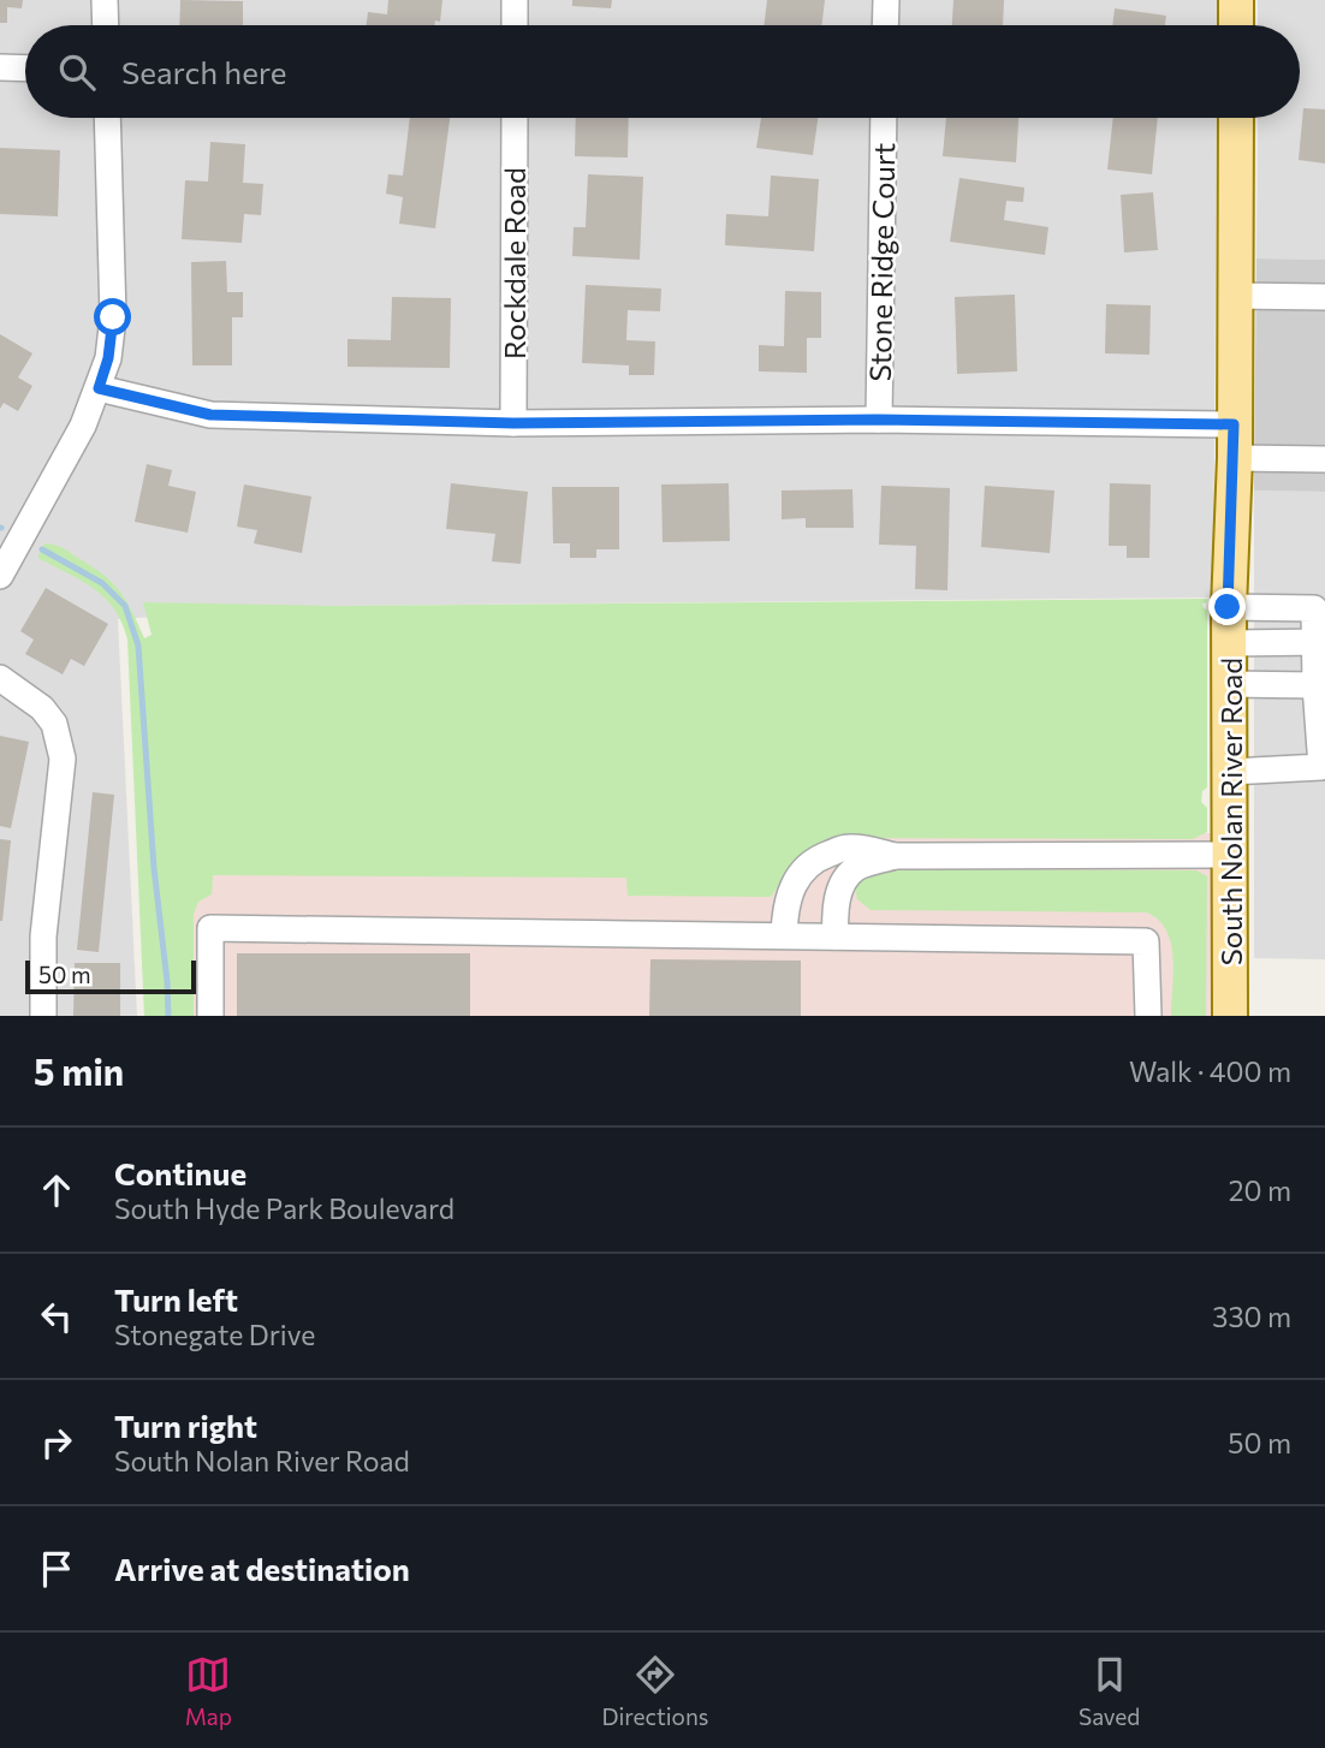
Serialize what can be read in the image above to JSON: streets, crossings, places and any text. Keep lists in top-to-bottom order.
{
  "streets": {
    "main road": ["South Nolan River Road"],
    "street": ["Stone Ridge Court", "Rockdale Road"]
  },
  "scale_bar": "50 m",
  "page": {
    "search": "Search here",
    "scale": "50 m",
    "heading": ["5 min", "Walk · 400 m"],
    "list": [
      ["Continue", "South Hyde Park Boulevard", "20 m"],
      ["Turn left", "Stonegate Drive", "330 m"],
      ["Turn right", "South Nolan River Road", "50 m"],
      "Arrive at destination"
    ],
    "nav": ["Map", "Directions", "Saved"]
  }
}
